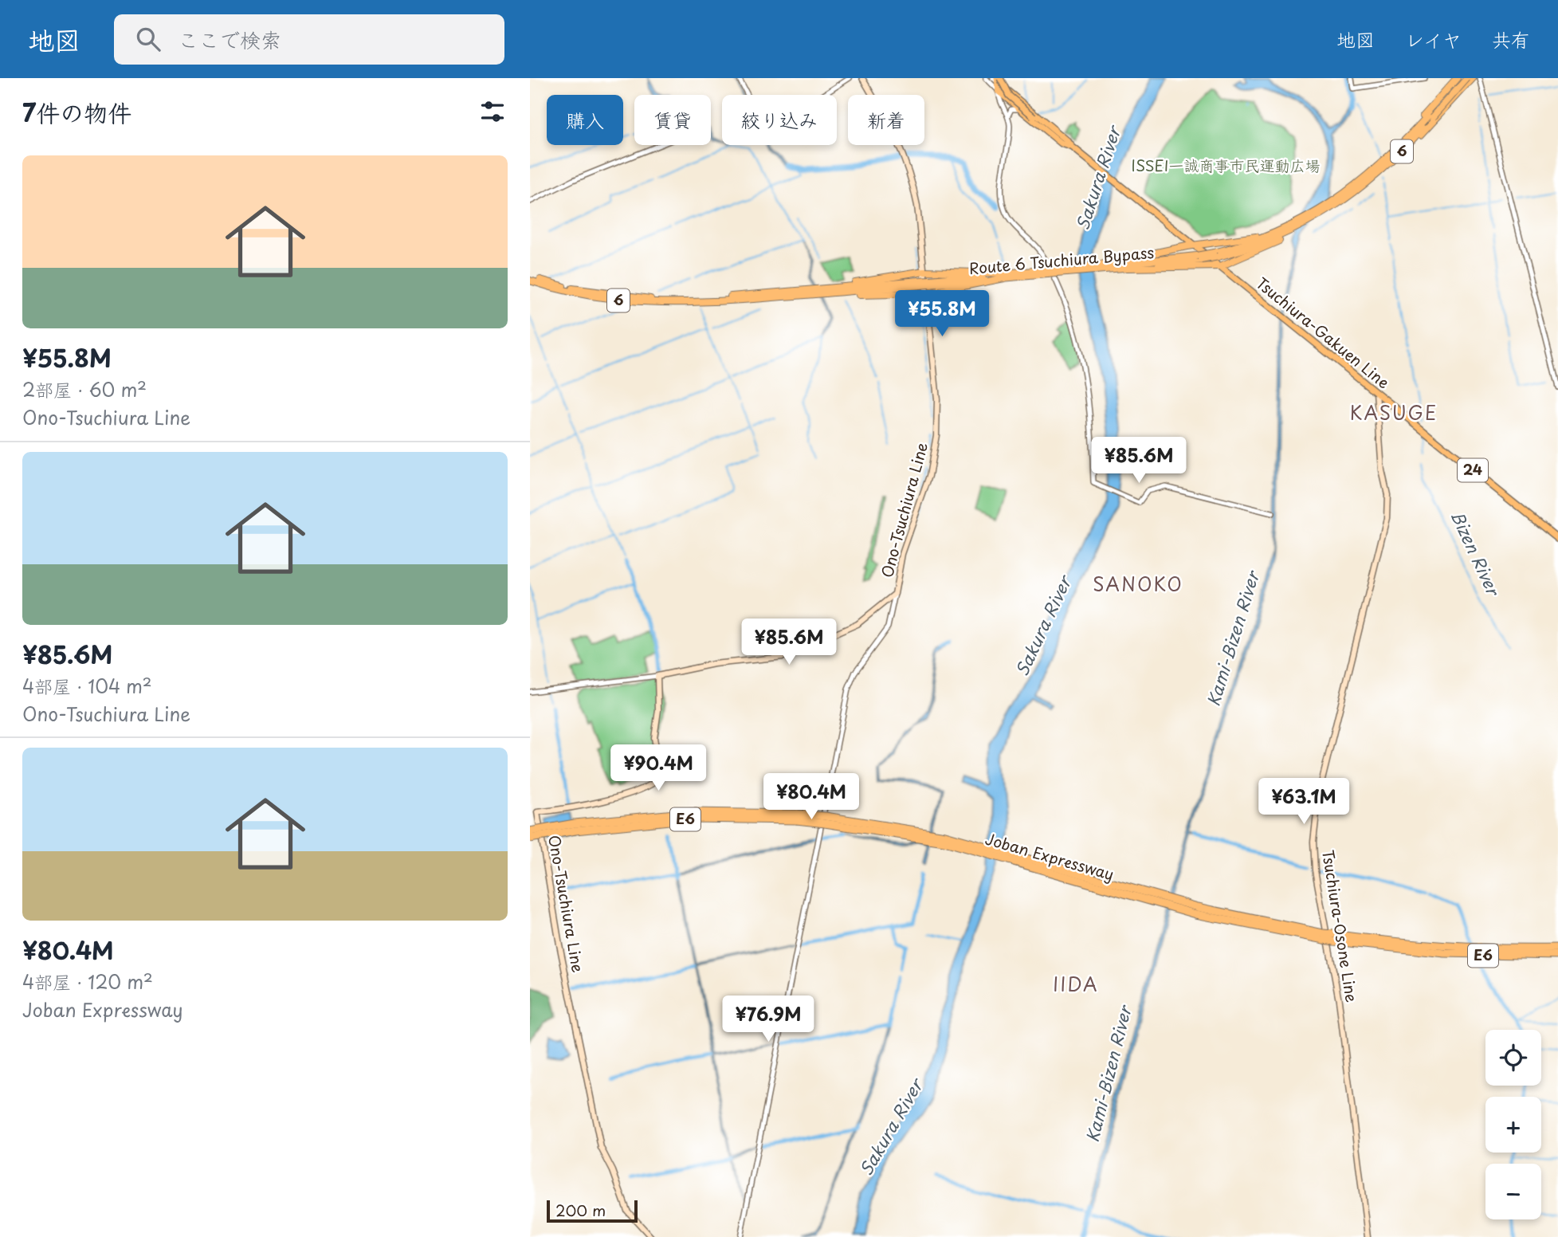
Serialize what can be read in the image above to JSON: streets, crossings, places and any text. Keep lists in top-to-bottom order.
{
  "streets": {
    "highway": [
      "6",
      "Route 6 Tsuchiura Bypass",
      "E6",
      "Joban Expressway"
    ],
    "main road": [
      "Tsuchiura-Gakuen Line",
      "24",
      "Ono-Tsuchiura Line",
      "Tsuchiura-Osone Line"
    ]
  },
  "crossings": [
    ["6", "Route 6 Tsuchiura Bypass"],
    ["Tsuchiura-Gakuen Line", "24"],
    ["Tsuchiura-Gakuen Line", "Tsuchiura-Osone Line"]
  ],
  "districts": ["KASUGE", "SANOKO", "IIDA"],
  "water": ["Sakura River", "Bizen River", "Kami-Bizen River"],
  "parks": ["ISSEI一誠商事市民運動広場"],
  "scale_bar": "200 m",
  "page": {
    "header": "地図",
    "search": "ここで検索",
    "nav": ["地図", "レイヤ", "共有"],
    "heading": "7件の物件",
    "chip": [
      "購入",
      "賃貸",
      "絞り込み",
      "新着"
    ],
    "list": [
      {
        "name": "¥55.8M",
        "note": "2部屋 · 60 m² · Ono-Tsuchiura Line"
      },
      {
        "name": "¥85.6M",
        "note": "4部屋 · 104 m² · Ono-Tsuchiura Line"
      },
      {
        "name": "¥80.4M",
        "note": "4部屋 · 120 m² · Joban Expressway"
      }
    ],
    "price": [
      "¥55.8M",
      "¥85.6M",
      "¥85.6M",
      "¥90.4M",
      "¥80.4M",
      "¥63.1M",
      "¥76.9M"
    ],
    "map_buttons": ["+", "−"],
    "scale": "200 m"
  }
}
